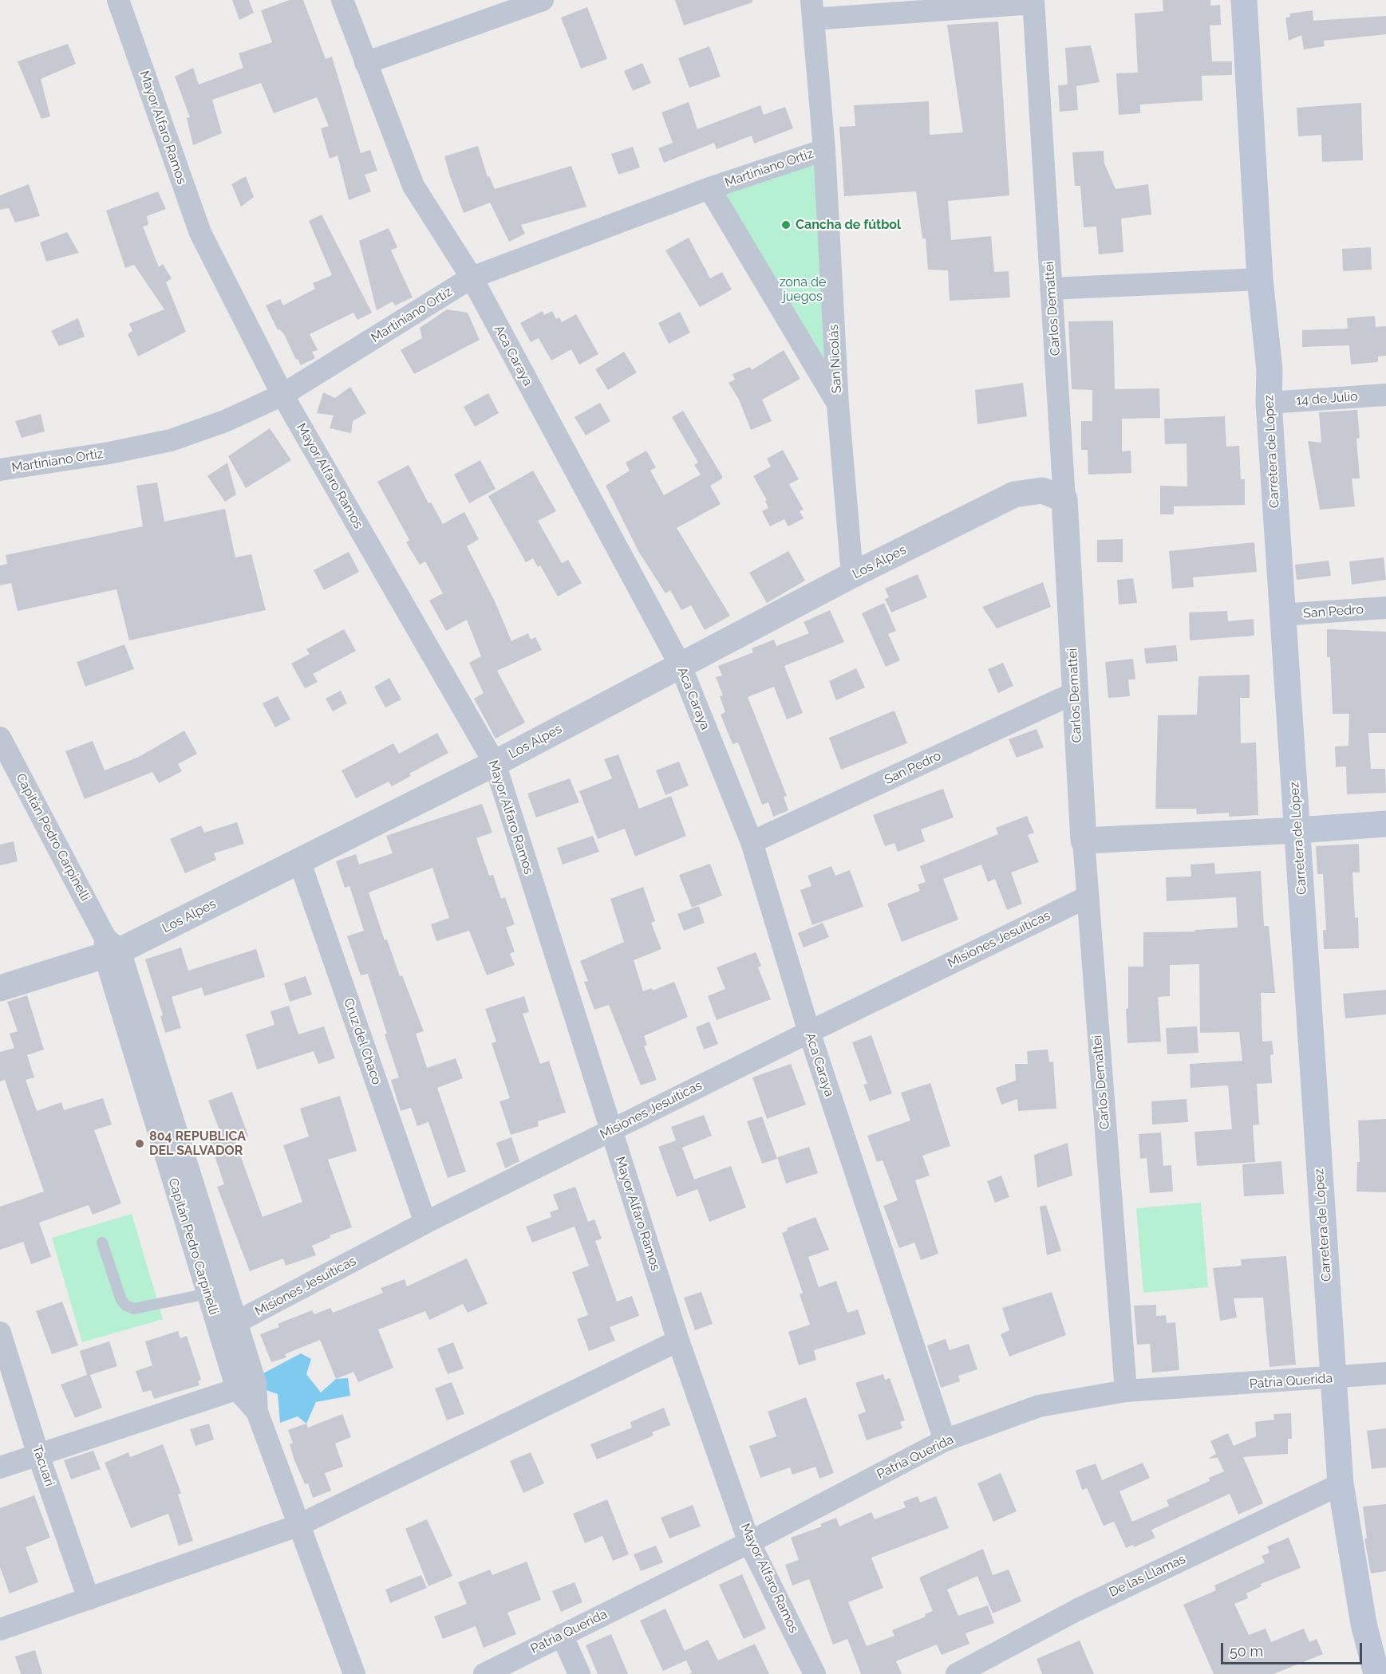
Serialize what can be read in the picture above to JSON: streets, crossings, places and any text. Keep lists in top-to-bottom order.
{
  "streets": {
    "main road": ["Carretera de López"],
    "street": [
      "Mayor Alfaro Ramos",
      "Martiniano Ortiz",
      "Carlos Demattei",
      "Aca Caraya",
      "San Nicolás",
      "14 de Julio",
      "Los Alpes",
      "San Pedro",
      "Capitán Pedro Carpinelli",
      "Misiones Jesuíticas",
      "Cruz del Chaco",
      "Patria Querida",
      "Tacuari",
      "De las Llamas"
    ]
  },
  "crossings": [
    ["Mayor Alfaro Ramos", "Martiniano Ortiz"],
    ["Mayor Alfaro Ramos", "Los Alpes"],
    ["Mayor Alfaro Ramos", "Misiones Jesuíticas"],
    ["Mayor Alfaro Ramos", "Patria Querida"],
    ["Martiniano Ortiz", "Aca Caraya"],
    ["Martiniano Ortiz", "San Nicolás"],
    ["Carlos Demattei", "Los Alpes"],
    ["Carlos Demattei", "San Pedro"],
    ["Carlos Demattei", "Misiones Jesuíticas"],
    ["Carlos Demattei", "Patria Querida"],
    ["Aca Caraya", "Los Alpes"],
    ["Aca Caraya", "San Pedro"],
    ["Aca Caraya", "Misiones Jesuíticas"],
    ["Aca Caraya", "Patria Querida"],
    ["San Nicolás", "Los Alpes"],
    ["14 de Julio", "Carretera de López"],
    ["Carretera de López", "San Pedro"],
    ["Carretera de López", "Patria Querida"],
    ["Carretera de López", "De las Llamas"],
    ["Los Alpes", "Capitán Pedro Carpinelli"],
    ["Los Alpes", "Cruz del Chaco"],
    ["Capitán Pedro Carpinelli", "Misiones Jesuíticas"],
    ["Misiones Jesuíticas", "Cruz del Chaco"]
  ],
  "parks": ["zona de juegos"],
  "places": ["Cancha de fútbol", "804 REPUBLICA DEL SALVADOR"],
  "scale_bar": "50 m"
}
